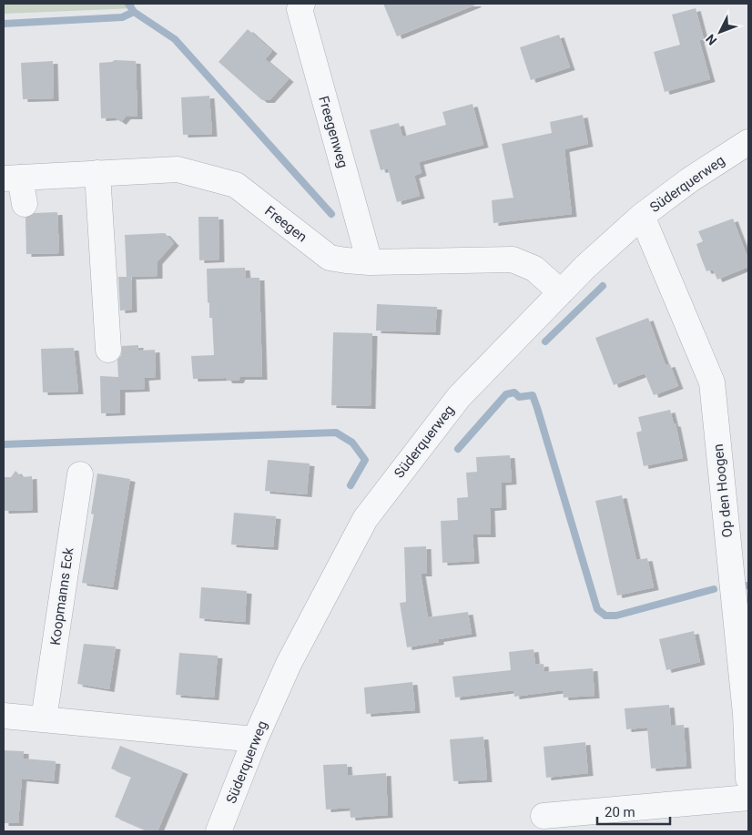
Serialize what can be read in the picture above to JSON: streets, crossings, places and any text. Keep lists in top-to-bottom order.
{
  "streets": {
    "street": [
      "Freegenweg",
      "Süderquerweg",
      "Freegen",
      "Op den Hoogen",
      "Koopmanns Eck"
    ]
  },
  "crossings": [
    ["Freegenweg", "Freegen"],
    ["Süderquerweg", "Freegen"],
    ["Süderquerweg", "Op den Hoogen"]
  ],
  "scale_bar": "20 m",
  "north": "bottom left"
}
